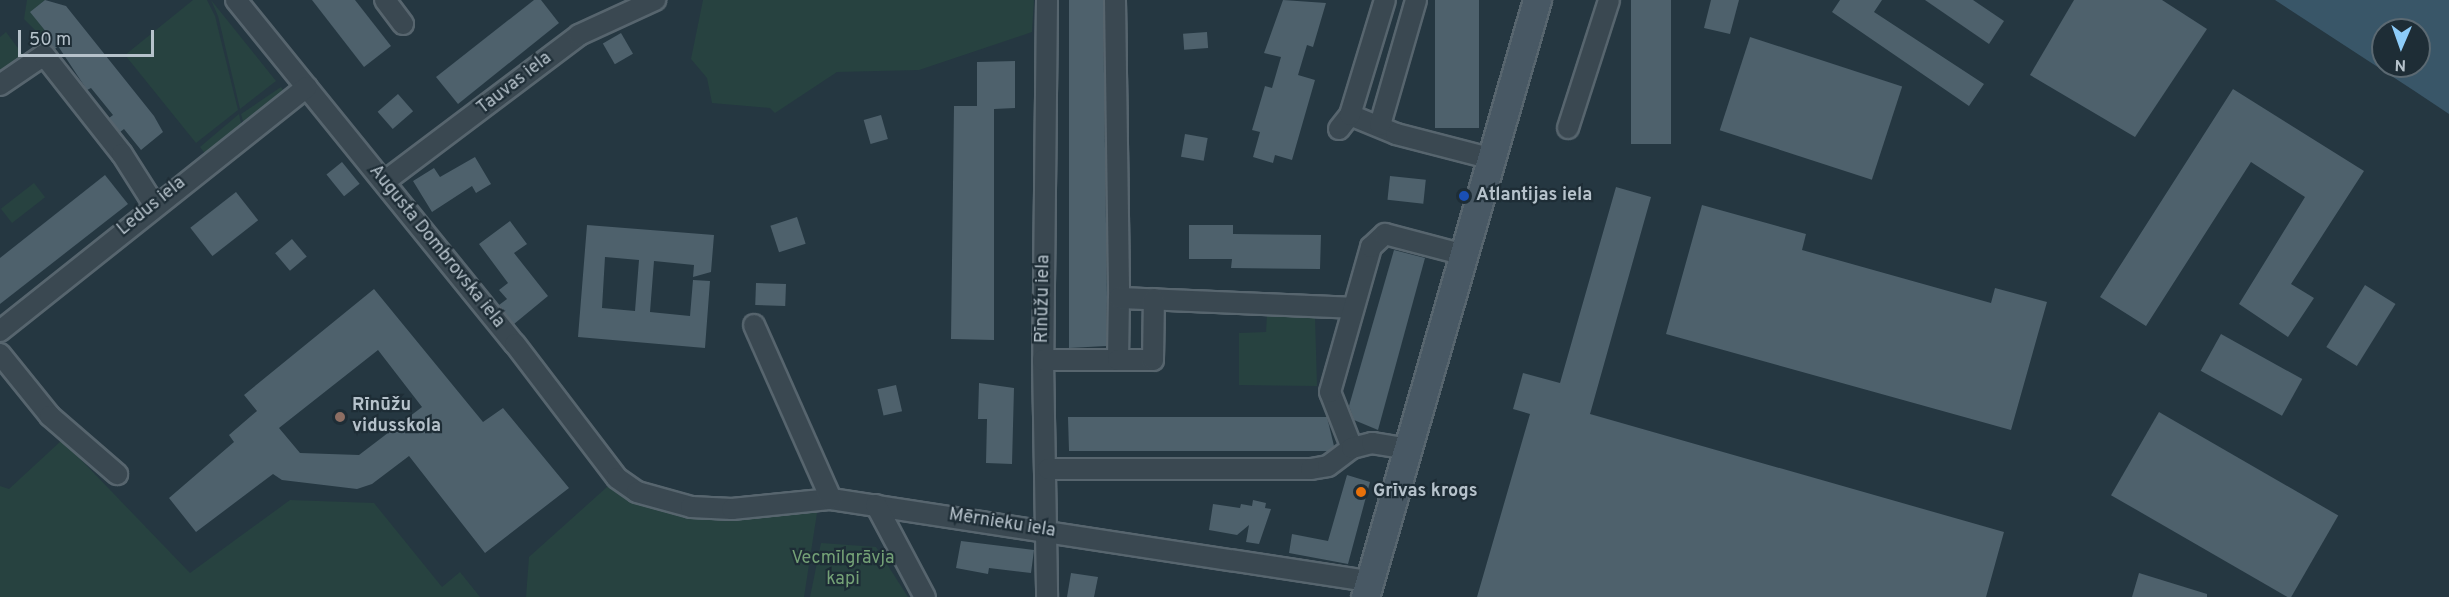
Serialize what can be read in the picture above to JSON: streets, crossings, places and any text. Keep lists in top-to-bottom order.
{
  "streets": {
    "street": [
      "Tauvas iela",
      "Ledus iela",
      "Augusta Dombrovska iela",
      "Rīnūžu iela",
      "Mērnieku iela"
    ]
  },
  "crossings": [
    ["Tauvas iela", "Augusta Dombrovska iela"],
    ["Ledus iela", "Augusta Dombrovska iela"],
    ["Augusta Dombrovska iela", "Mērnieku iela"],
    ["Rīnūžu iela", "Mērnieku iela"]
  ],
  "parks": ["Vecmīlgrāvja kapi"],
  "places": ["Atlantijas iela", "Rīnūžu vidusskola", "Grīvas krogs"],
  "scale_bar": "50 m",
  "north": "bottom"
}
